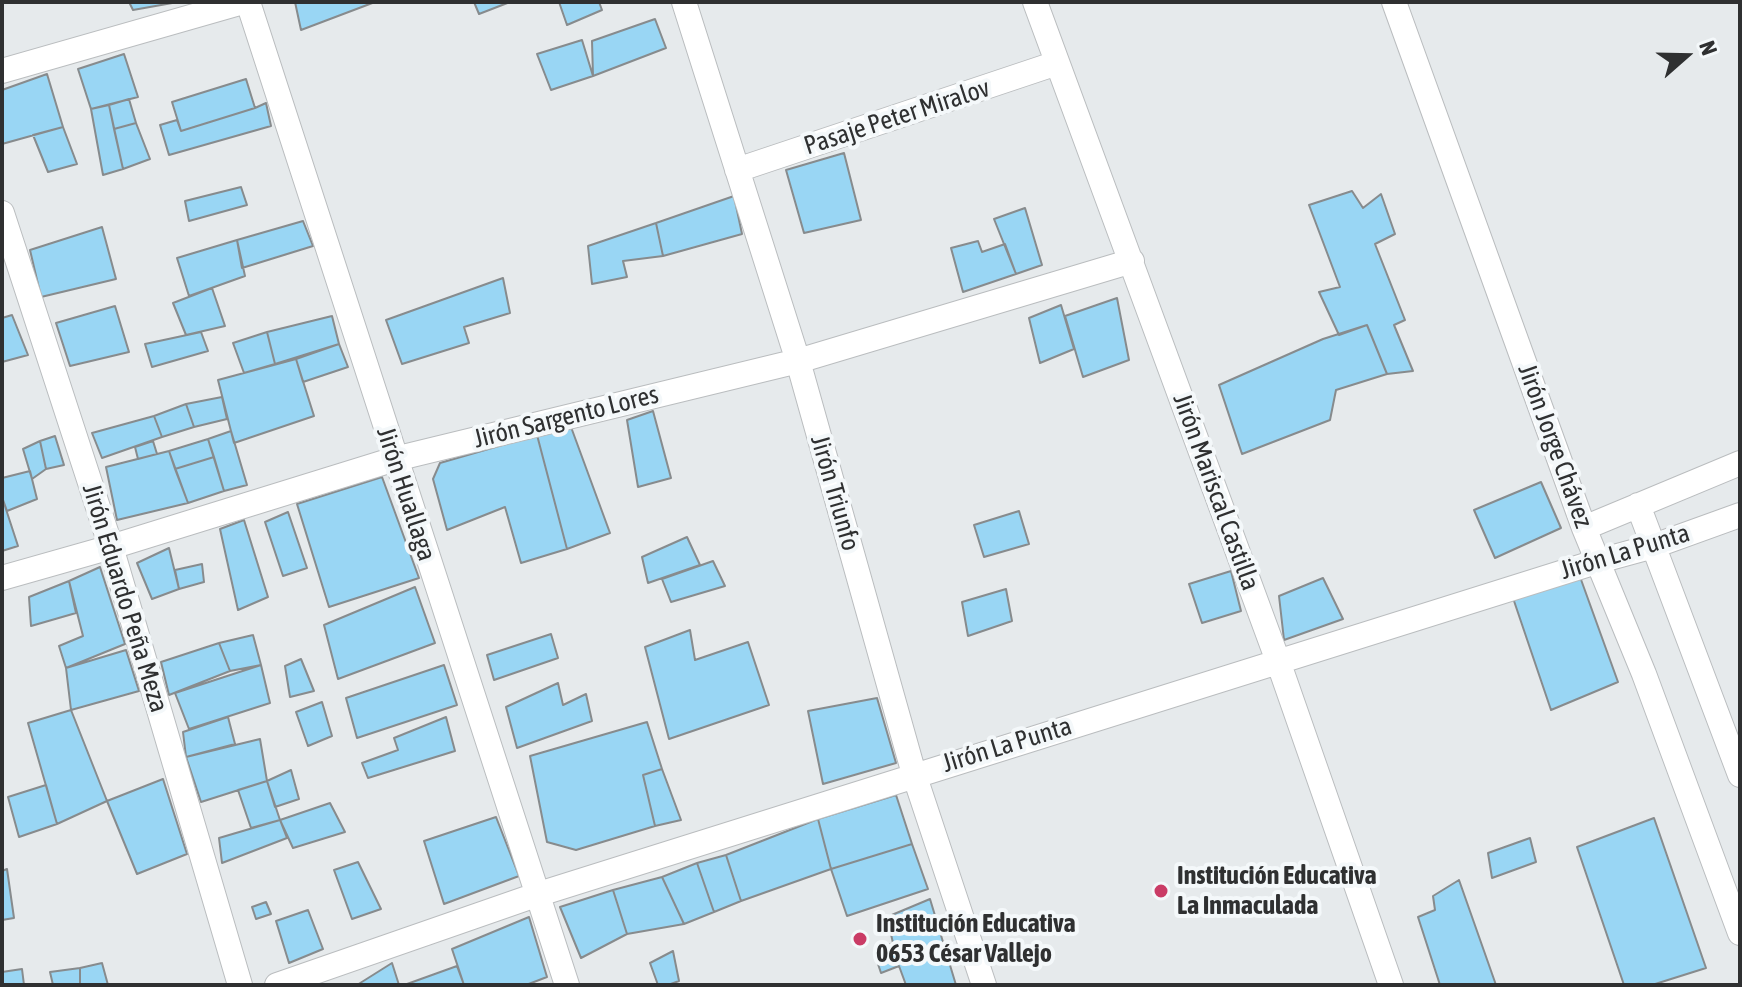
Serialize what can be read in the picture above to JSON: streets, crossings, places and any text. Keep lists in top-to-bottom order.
{
  "streets": {
    "street": [
      "Pasaje Peter Miralov",
      "Jirón Sargento Lores",
      "Jirón Jorge Chávez",
      "Jirón Mariscal Castilla",
      "Jirón Triunfo",
      "Jirón Huallaga",
      "Jirón La Punta",
      "Jirón Eduardo Peña Meza"
    ]
  },
  "crossings": [
    ["Pasaje Peter Miralov", "Jirón Mariscal Castilla"],
    ["Pasaje Peter Miralov", "Jirón Triunfo"],
    ["Jirón Sargento Lores", "Jirón Mariscal Castilla"],
    ["Jirón Sargento Lores", "Jirón Triunfo"],
    ["Jirón Sargento Lores", "Jirón Huallaga"],
    ["Jirón Sargento Lores", "Jirón Eduardo Peña Meza"],
    ["Jirón Jorge Chávez", "Jirón La Punta"],
    ["Jirón Mariscal Castilla", "Jirón La Punta"],
    ["Jirón Triunfo", "Jirón La Punta"],
    ["Jirón Huallaga", "Jirón La Punta"]
  ],
  "places": ["Institución Educativa La Inmaculada", "Institución Educativa 0653 César Vallejo"],
  "north": "right"
}
